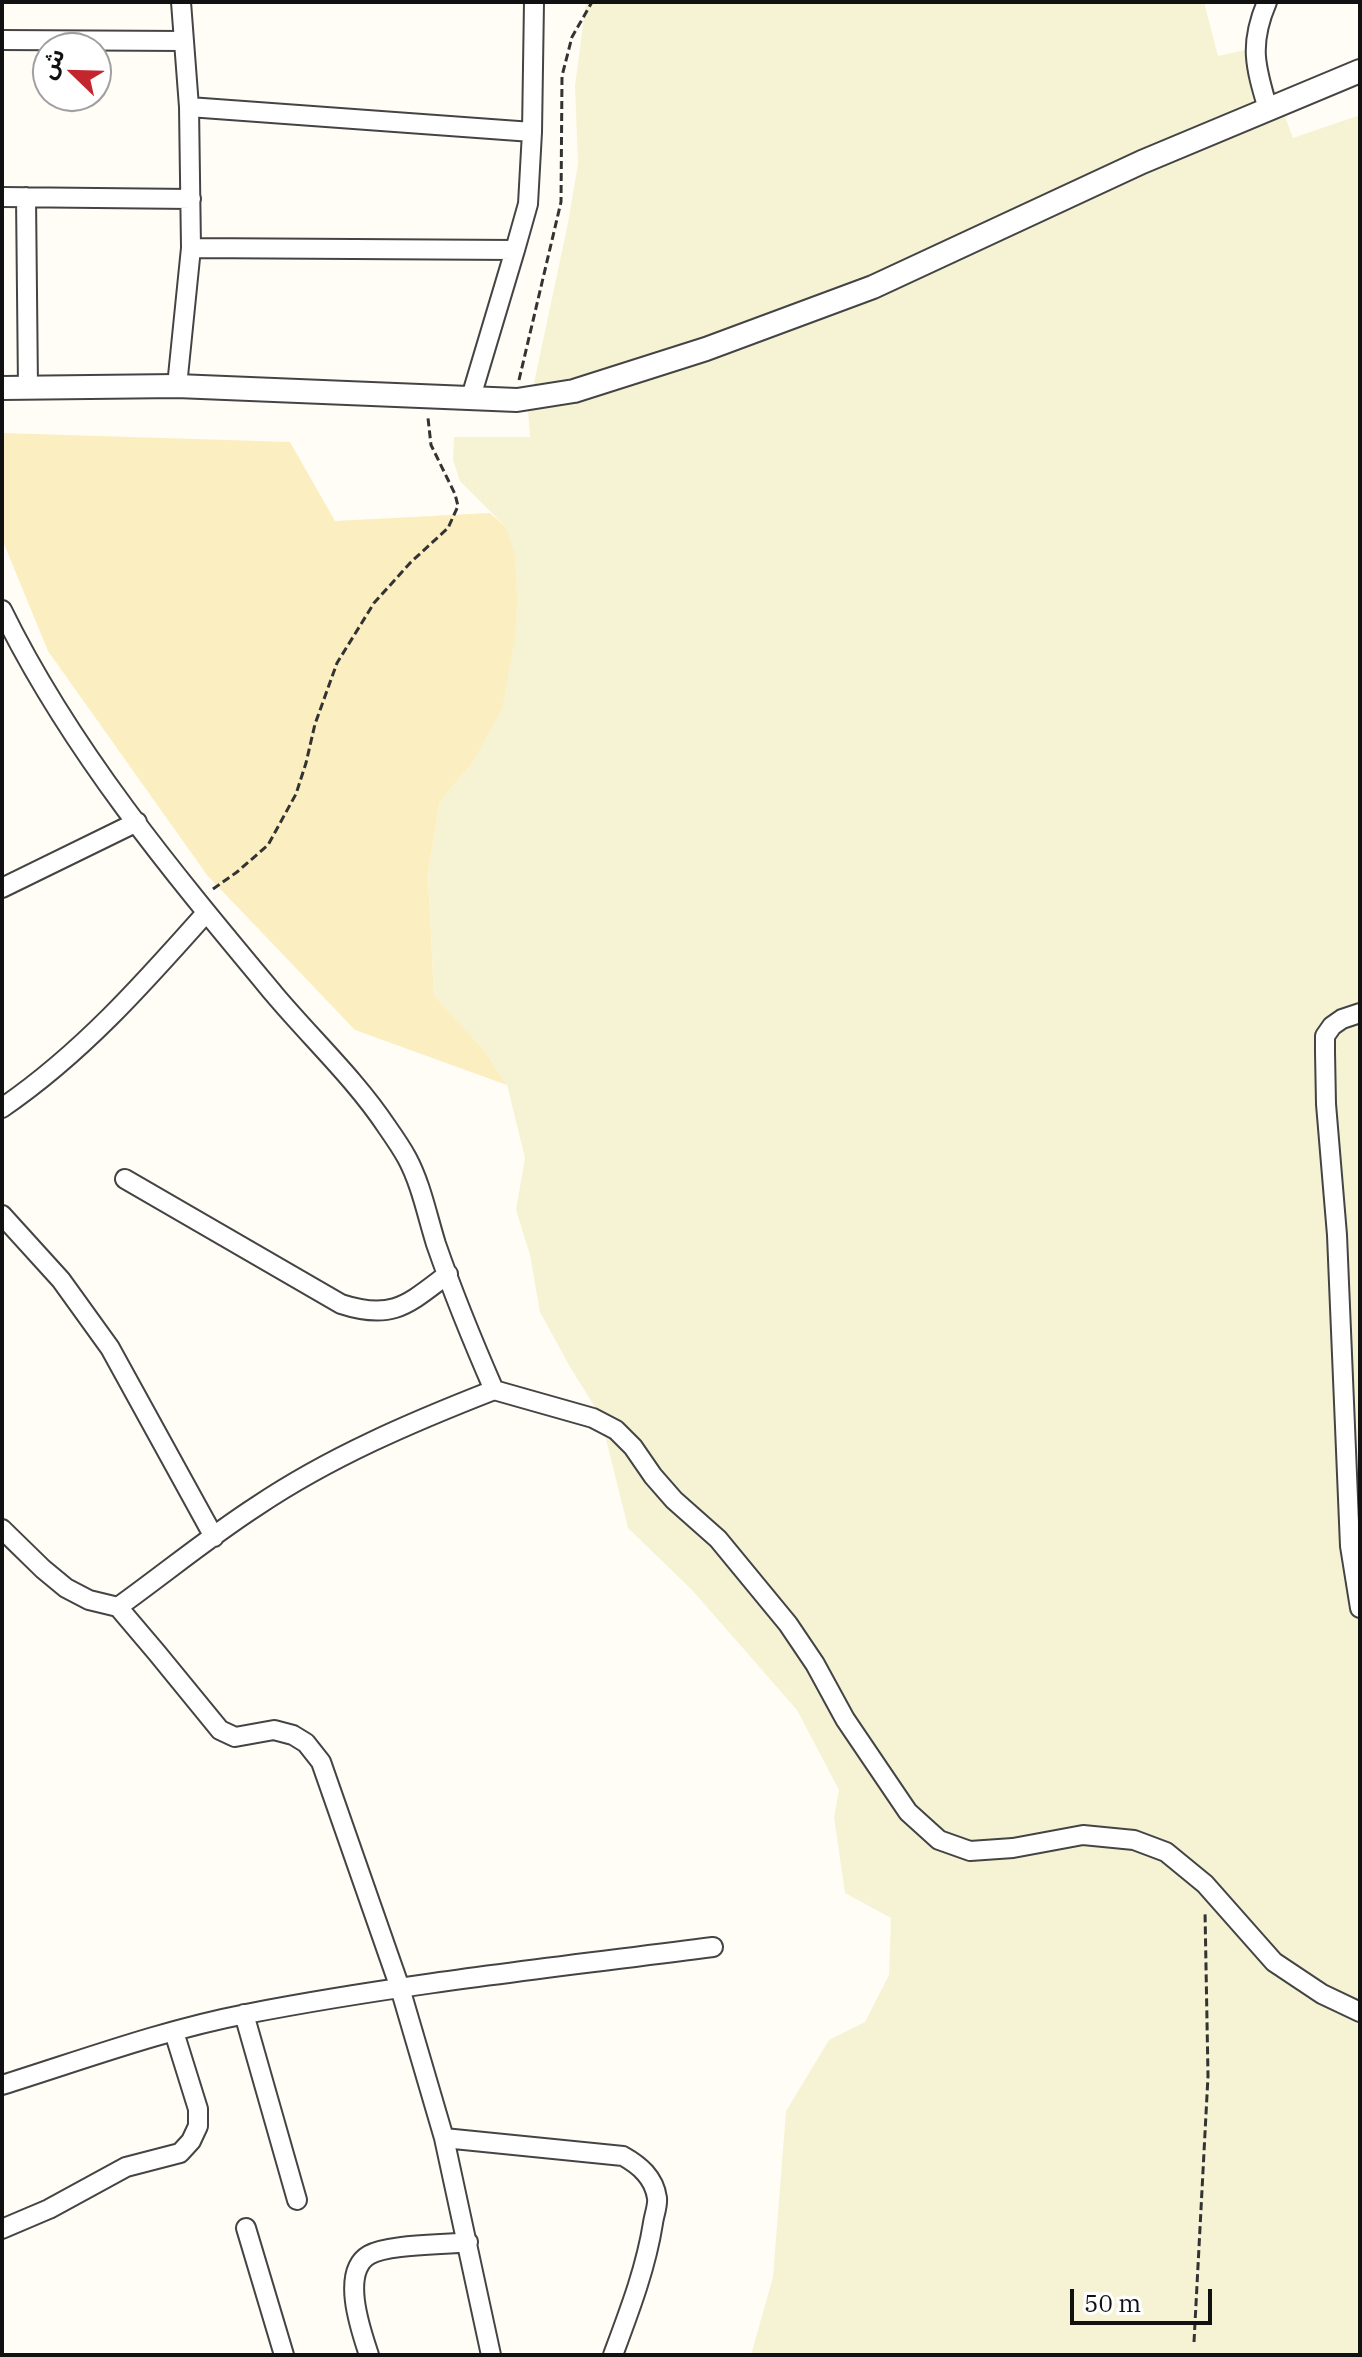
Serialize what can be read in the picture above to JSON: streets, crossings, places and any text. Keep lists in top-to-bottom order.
{
  "scale_bar": "50 m",
  "north": "top left"
}
